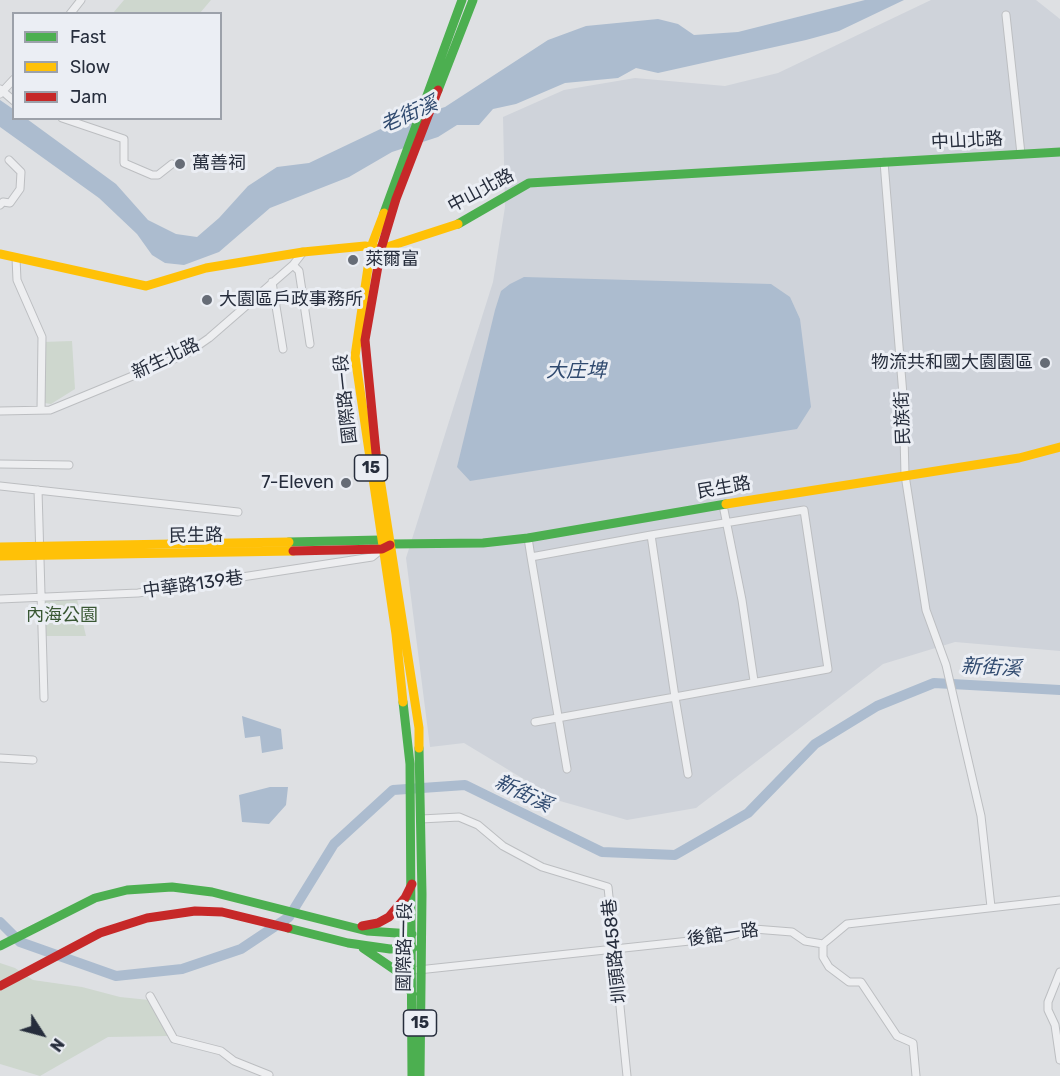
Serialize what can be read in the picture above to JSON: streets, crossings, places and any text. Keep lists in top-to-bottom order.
{
  "streets": {
    "main road": [
      "中山北路",
      "國際路一段",
      "15",
      "民生路"
    ],
    "street": [
      "新生北路",
      "民族街",
      "中華路139巷",
      "後館一路",
      "圳頭路458巷"
    ]
  },
  "crossings": [
    ["中山北路", "新生北路"],
    ["中山北路", "國際路一段"],
    ["中山北路", "民族街"],
    ["國際路一段", "15"],
    ["國際路一段", "民生路"],
    ["國際路一段", "中華路139巷"],
    ["國際路一段", "後館一路"],
    ["國際路一段", "圳頭路458巷"],
    ["民族街", "民生路"],
    ["民生路", "中華路139巷"],
    ["後館一路", "圳頭路458巷"]
  ],
  "water": ["老街溪", "大庄埤", "新街溪"],
  "parks": ["內海公園"],
  "places": [
    "萬善祠",
    "萊爾富",
    "大園區戶政事務所",
    "物流共和國大園園區",
    "7-Eleven"
  ],
  "legend": ["Fast", "Slow", "Jam"],
  "north": "bottom right"
}
